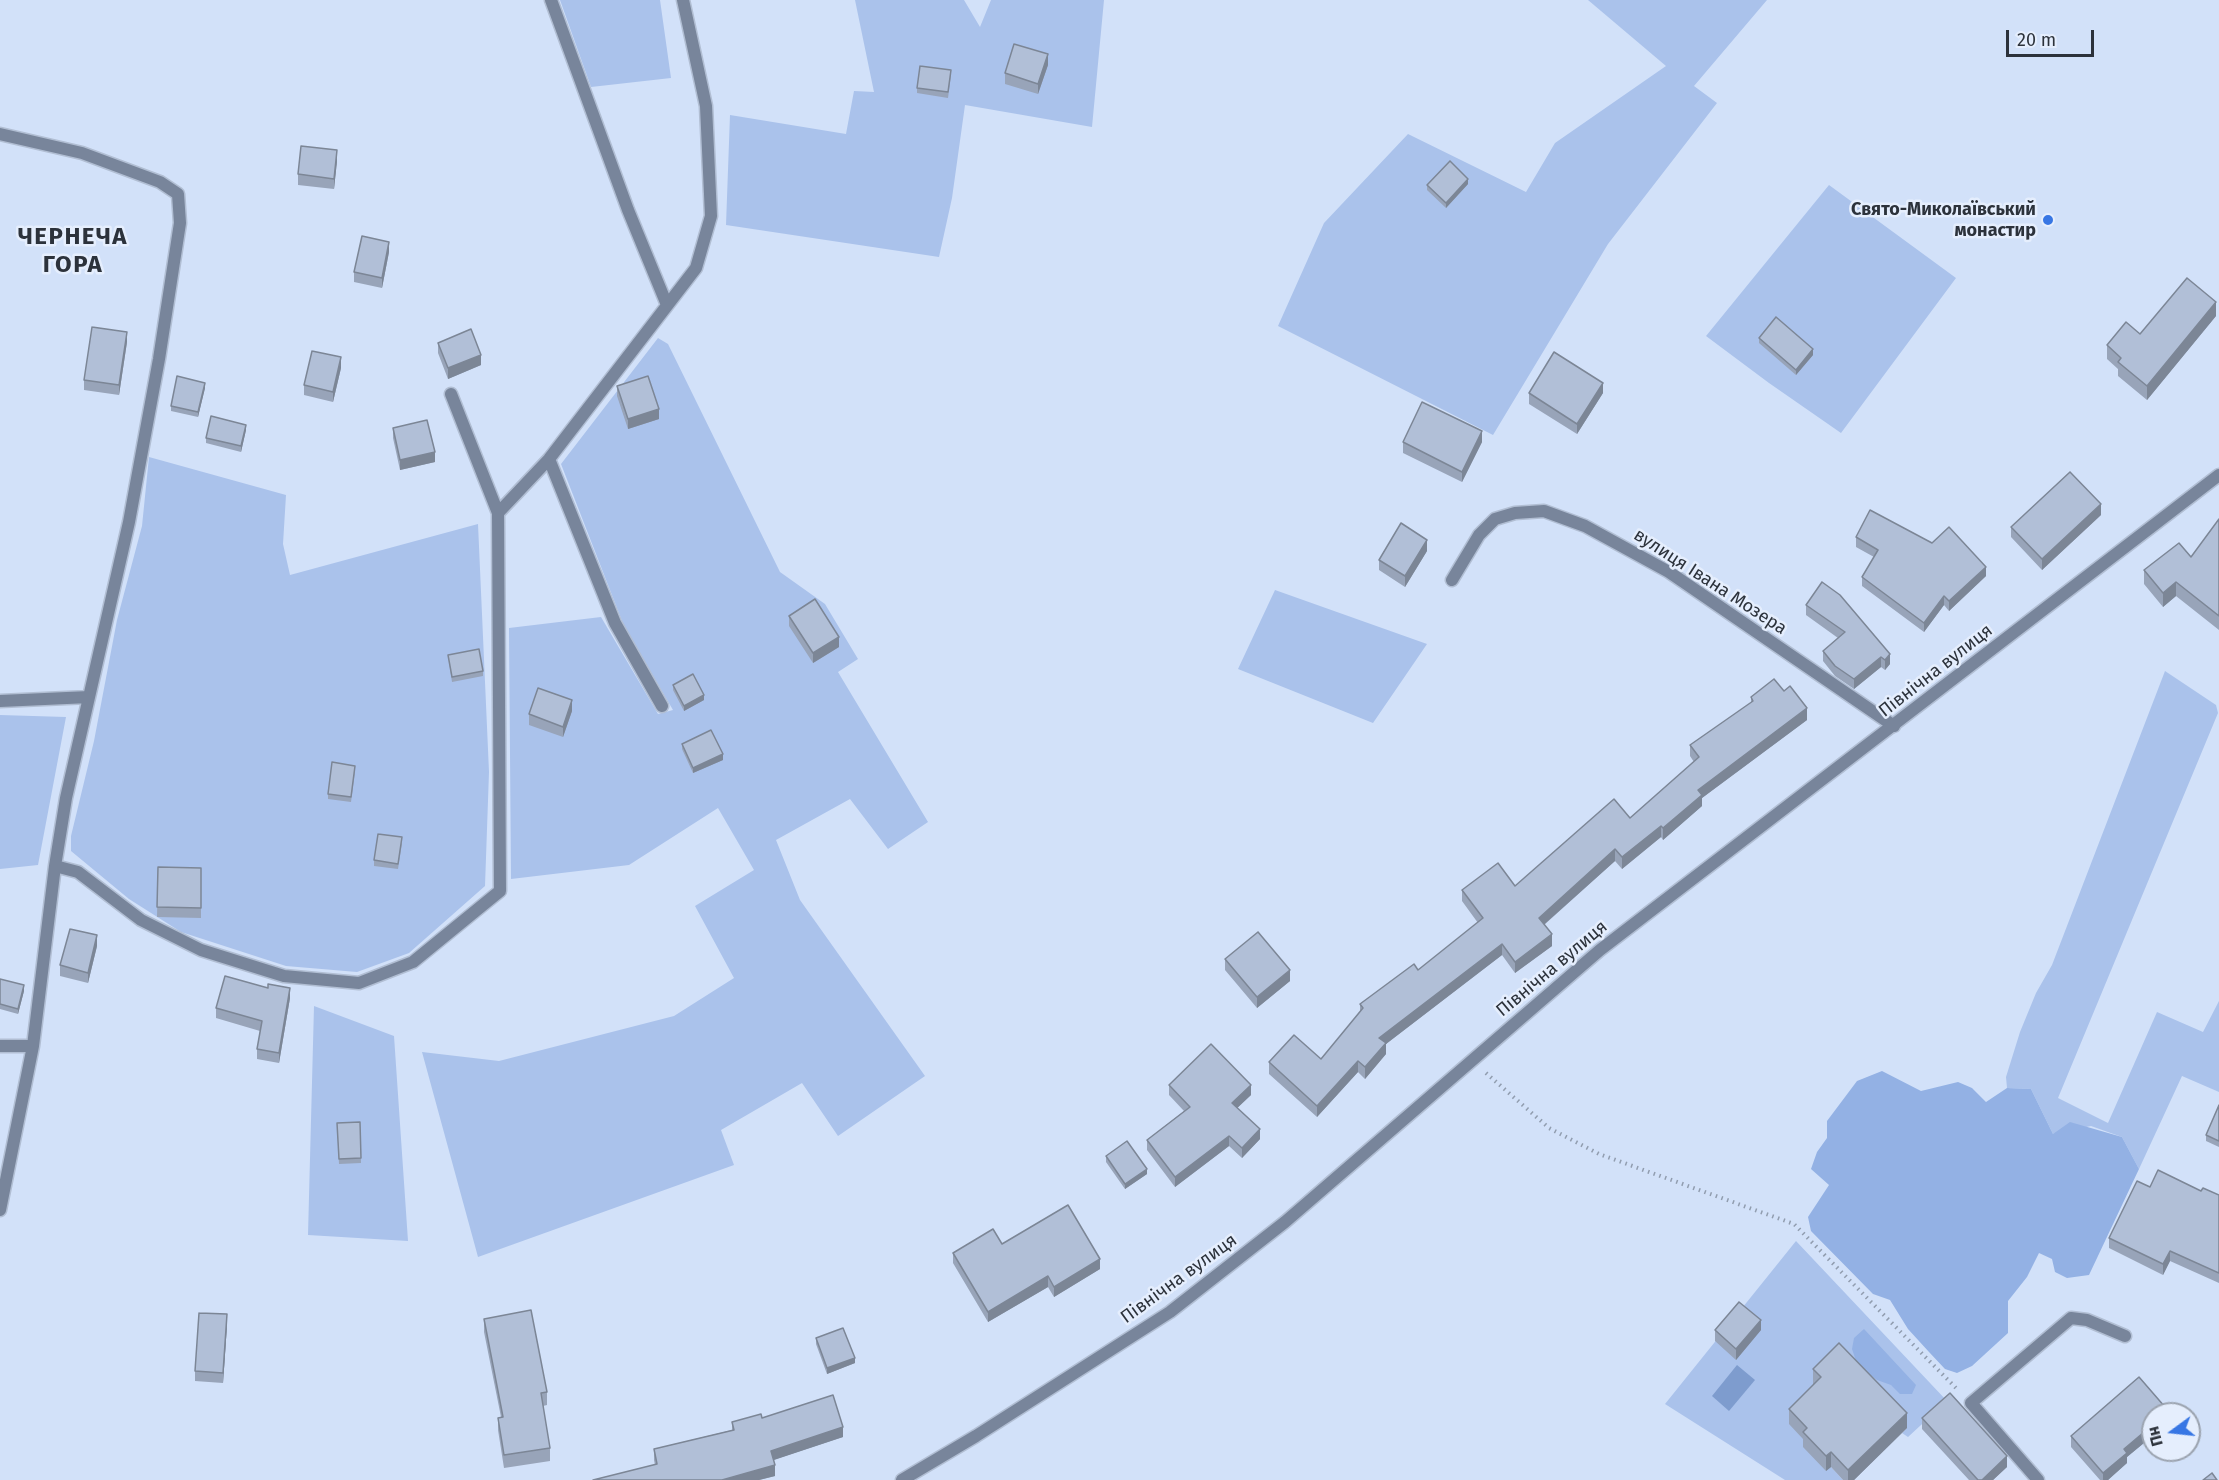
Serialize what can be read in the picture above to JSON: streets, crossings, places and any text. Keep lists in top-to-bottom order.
{
  "streets": {
    "street": ["вулиця Івана Мозера", "Північна вулиця"]
  },
  "crossings": [
    ["вулиця Івана Мозера", "Північна вулиця"]
  ],
  "districts": ["ЧЕРНЕЧА ГОРА"],
  "places": ["Свято-Миколаївський монастир"],
  "scale_bar": "20 m",
  "north": "left"
}
